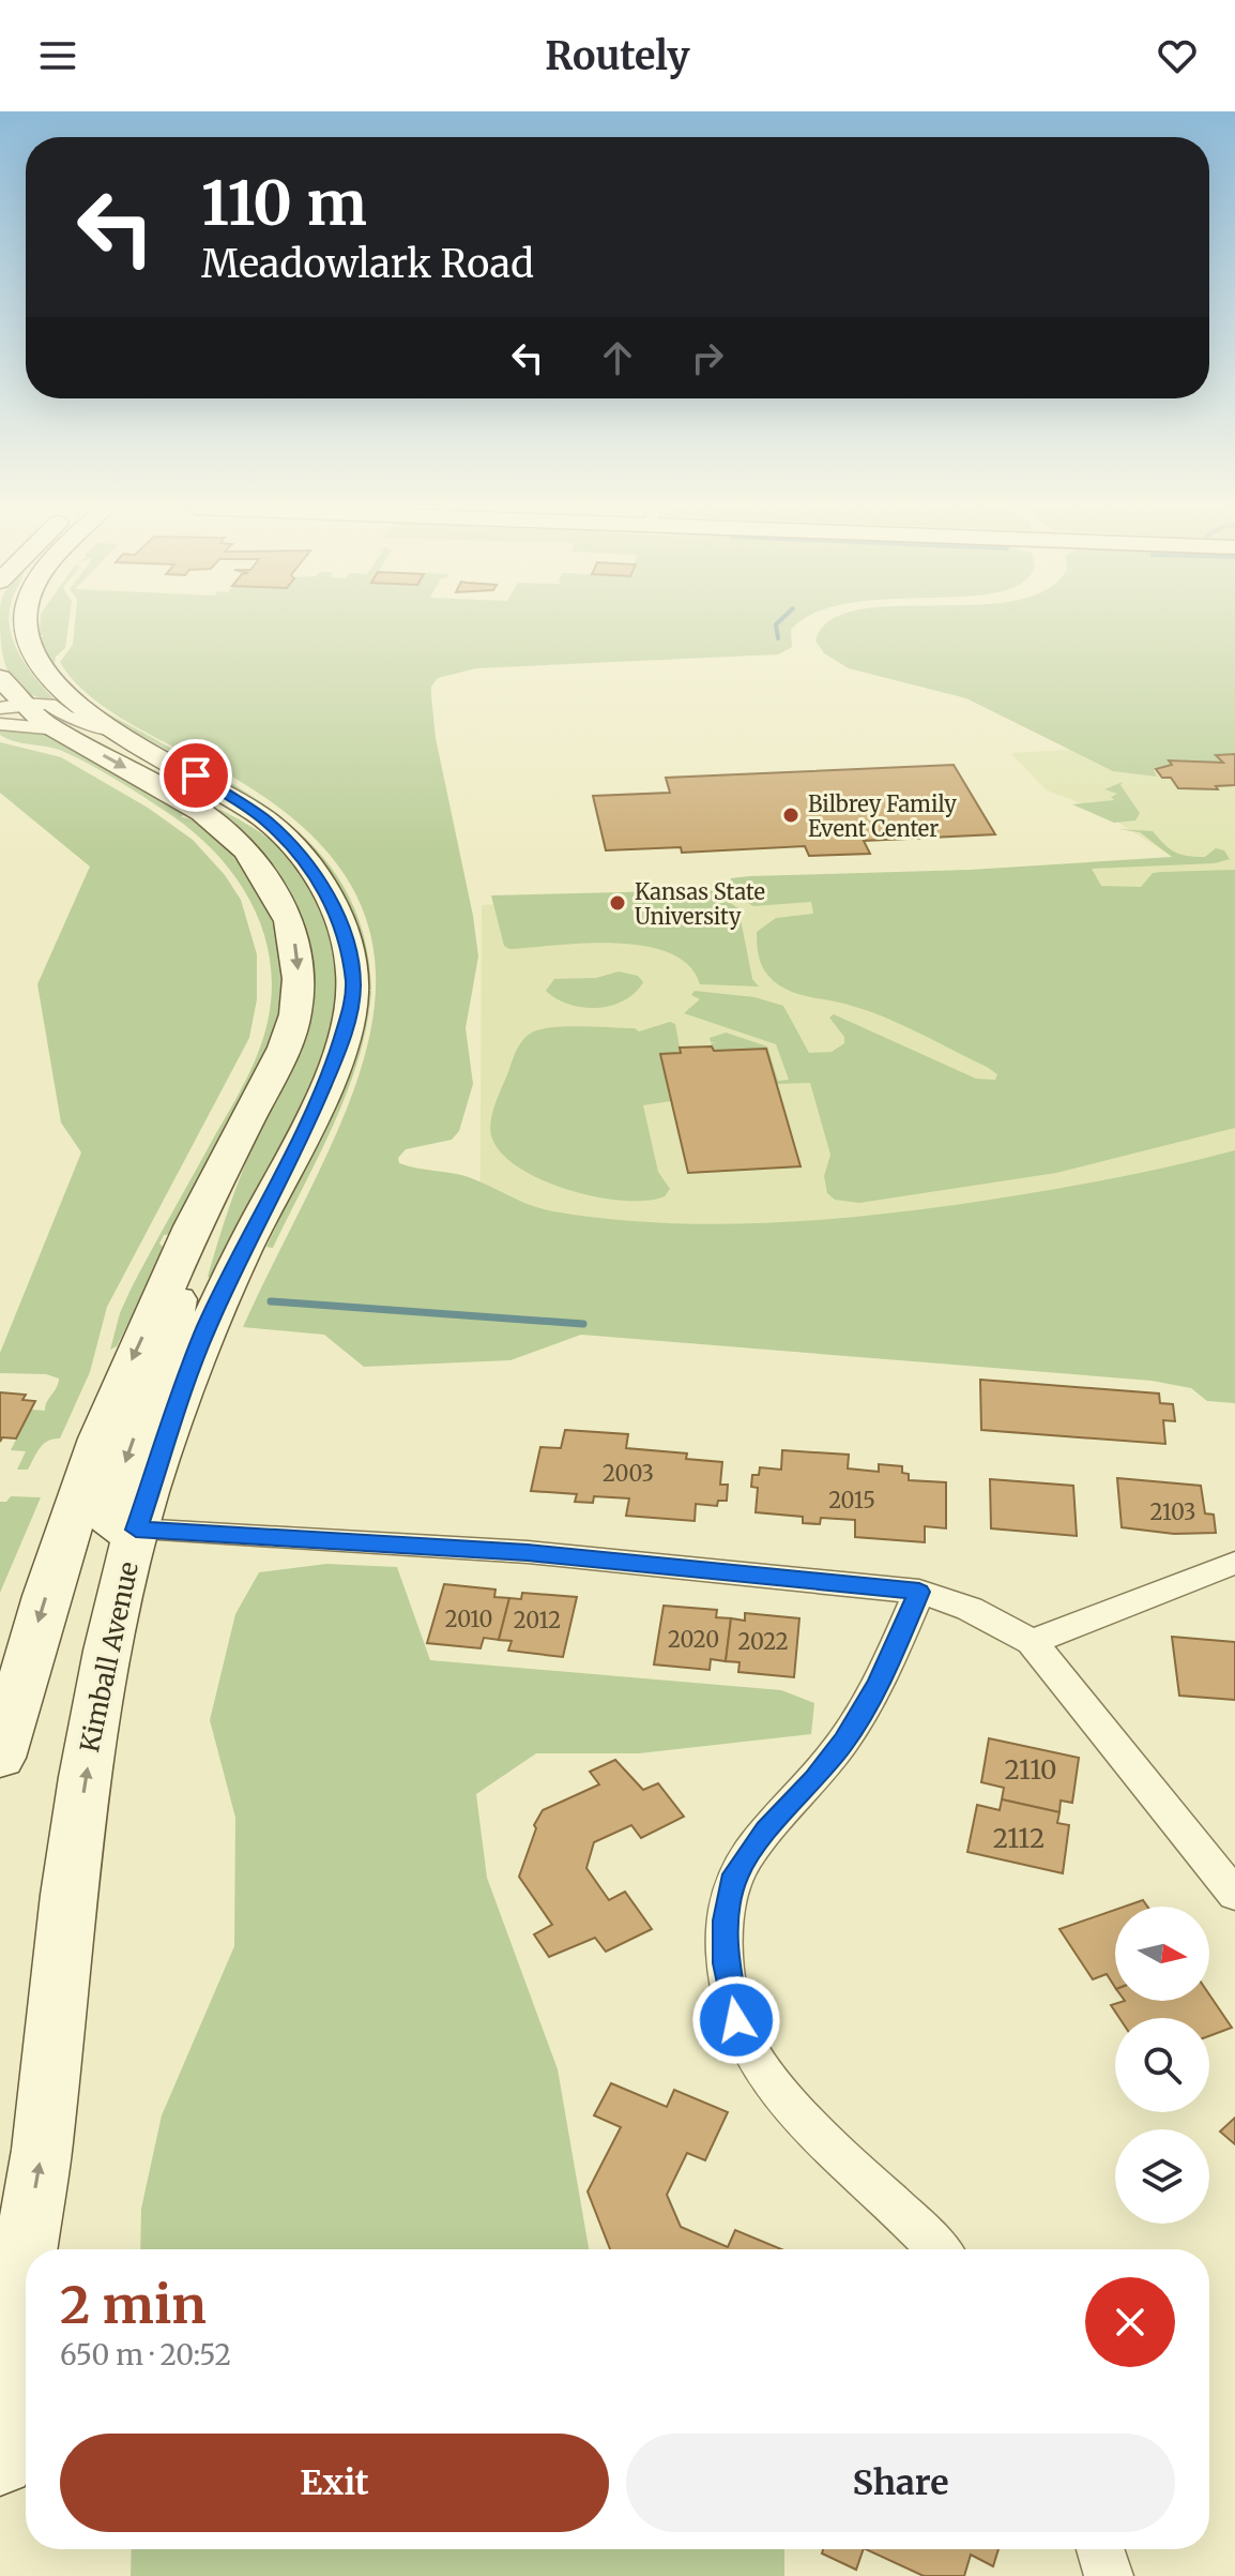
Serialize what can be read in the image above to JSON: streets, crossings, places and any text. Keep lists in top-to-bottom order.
{
  "streets": {
    "main road": ["Kimball Avenue"]
  },
  "places": ["Bilbrey Family Event Center", "Kansas State University"],
  "house_numbers": [
    "2003",
    "2015",
    "2103",
    "2010",
    "2012",
    "2020",
    "2022",
    "2110",
    "2112"
  ],
  "north": "right",
  "page": {
    "header": "Routely",
    "turn": ["110 m", "Meadowlark Road"],
    "heading": ["2 min", "650 m · 20:52"],
    "buttons": ["Exit", "Share"]
  }
}
